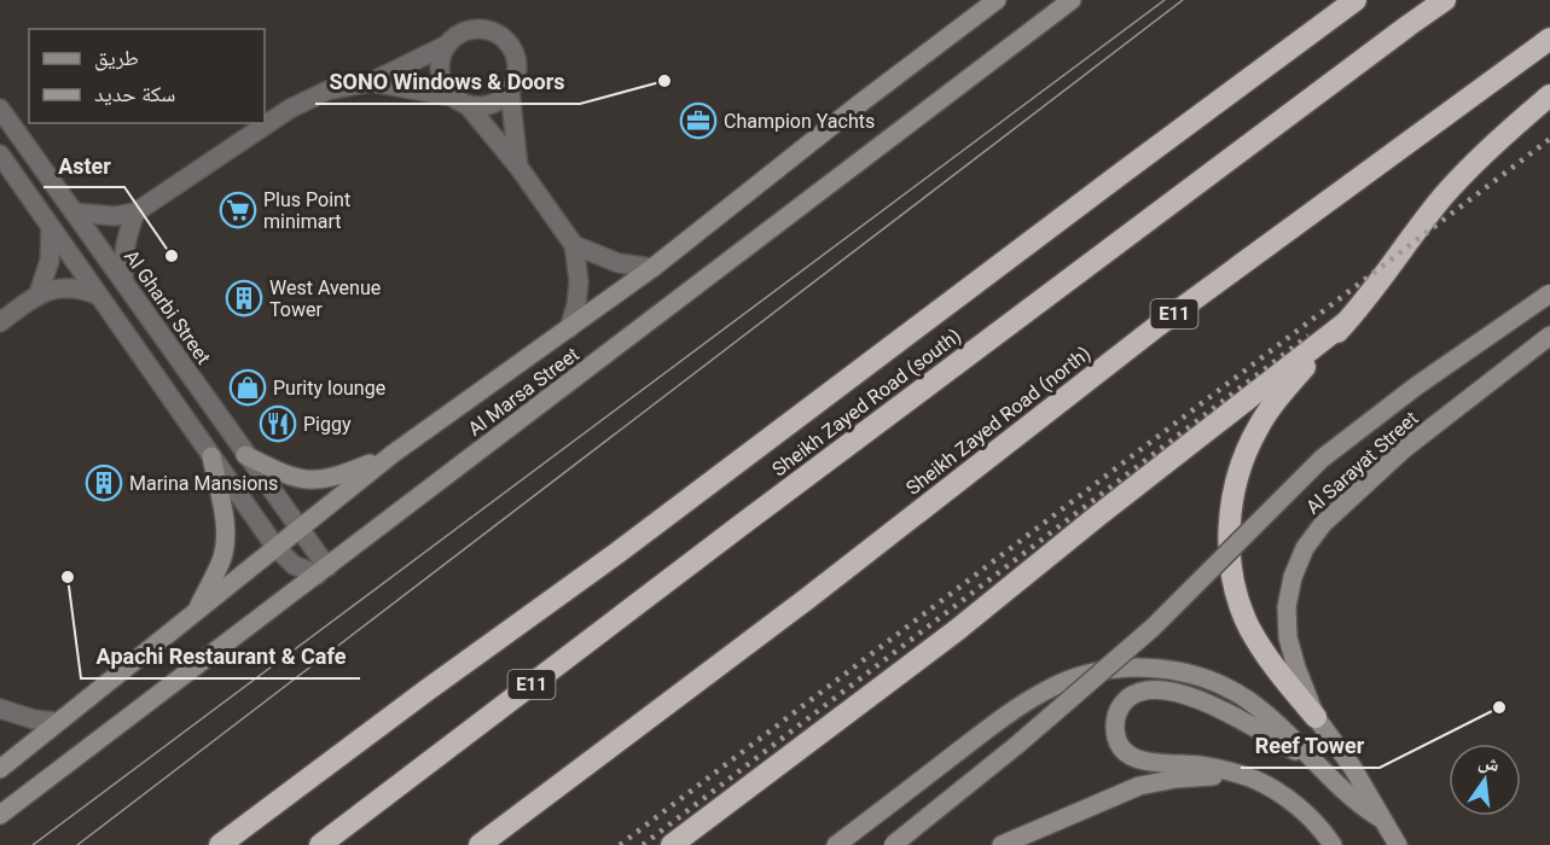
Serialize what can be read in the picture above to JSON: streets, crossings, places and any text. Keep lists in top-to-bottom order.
{
  "streets": {
    "highway": ["E11", "Sheikh Zayed Road (south)", "Sheikh Zayed Road (north)"],
    "main road": ["Al Marsa Street", "Al Sarayat Street"],
    "street": ["Al Gharbi Street"]
  },
  "crossings": [
    ["Al Gharbi Street", "Al Marsa Street"]
  ],
  "places": {
    "other": [
      "SONO Windows & Doors",
      "Aster",
      "Apachi Restaurant & Cafe",
      "Reef Tower"
    ],
    "office": ["Champion Yachts"],
    "supermarket": ["Plus Point minimart"],
    "building": ["West Avenue Tower", "Marina Mansions"],
    "shop": ["Purity lounge"],
    "restaurant": ["Piggy"]
  },
  "legend": ["طريق", "سكة حديد"],
  "north": "top"
}
